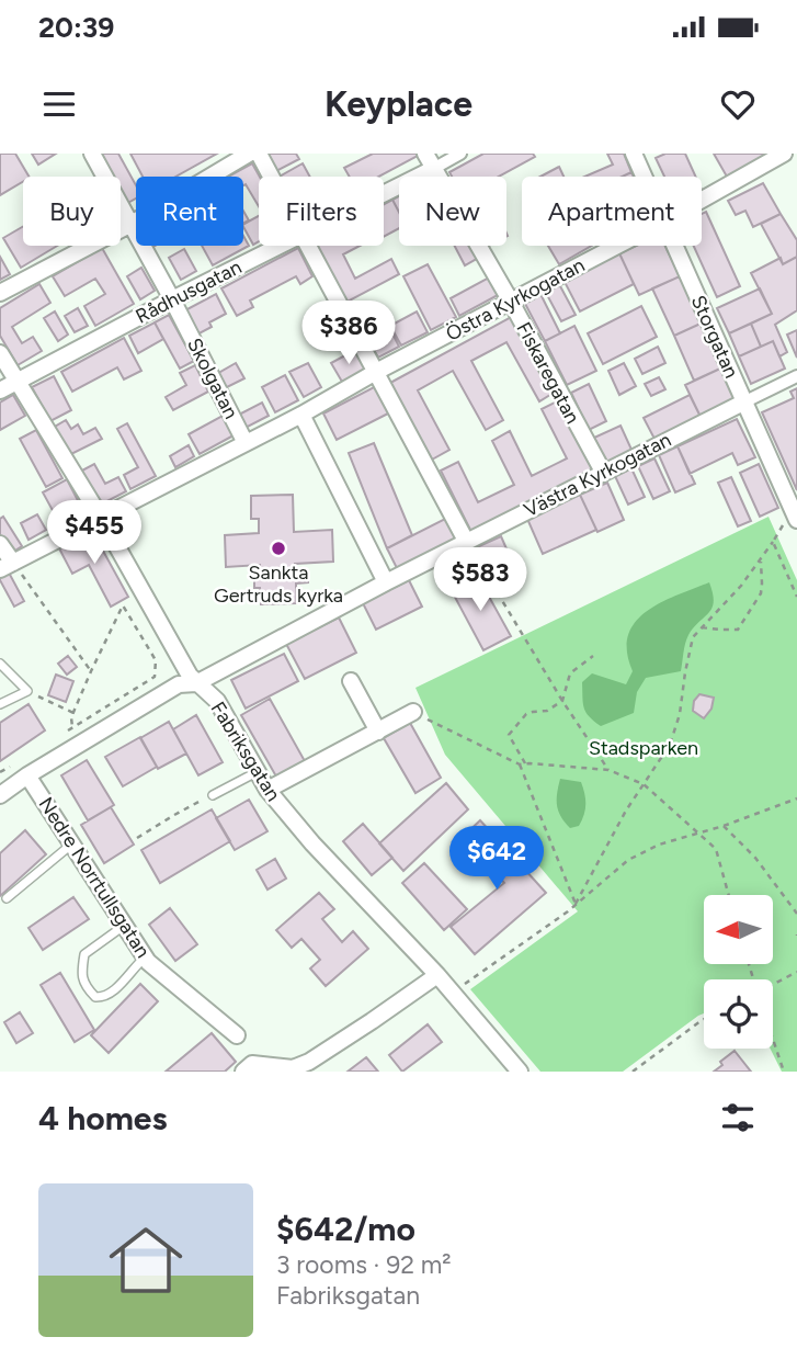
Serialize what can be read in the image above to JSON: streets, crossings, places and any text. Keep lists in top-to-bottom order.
{
  "streets": {
    "street": [
      "Rådhusgatan",
      "Östra Kyrkogatan",
      "Storgatan",
      "Fiskaregatan",
      "Skolgatan",
      "Västra Kyrkogatan",
      "Fabriksgatan",
      "Nedre Norrtullsgatan"
    ]
  },
  "crossings": [
    ["Rådhusgatan", "Fiskaregatan"],
    ["Rådhusgatan", "Skolgatan"],
    ["Rådhusgatan", "Fabriksgatan"],
    ["Östra Kyrkogatan", "Fiskaregatan"],
    ["Östra Kyrkogatan", "Skolgatan"],
    ["Östra Kyrkogatan", "Fabriksgatan"],
    ["Storgatan", "Västra Kyrkogatan"],
    ["Fiskaregatan", "Västra Kyrkogatan"],
    ["Västra Kyrkogatan", "Fabriksgatan"],
    ["Västra Kyrkogatan", "Nedre Norrtullsgatan"]
  ],
  "parks": ["Stadsparken"],
  "places": ["Sankta Gertruds kyrka"],
  "north": "left",
  "page": {
    "status": "20:39",
    "header": "Keyplace",
    "chip": [
      "Buy",
      "Rent",
      "Filters",
      "New",
      "Apartment"
    ],
    "price": [
      "$386",
      "$455",
      "$583",
      "$642"
    ],
    "heading": "4 homes",
    "list": [
      {
        "name": "$642/mo",
        "note": "3 rooms · 92 m² · Fabriksgatan"
      }
    ]
  }
}
